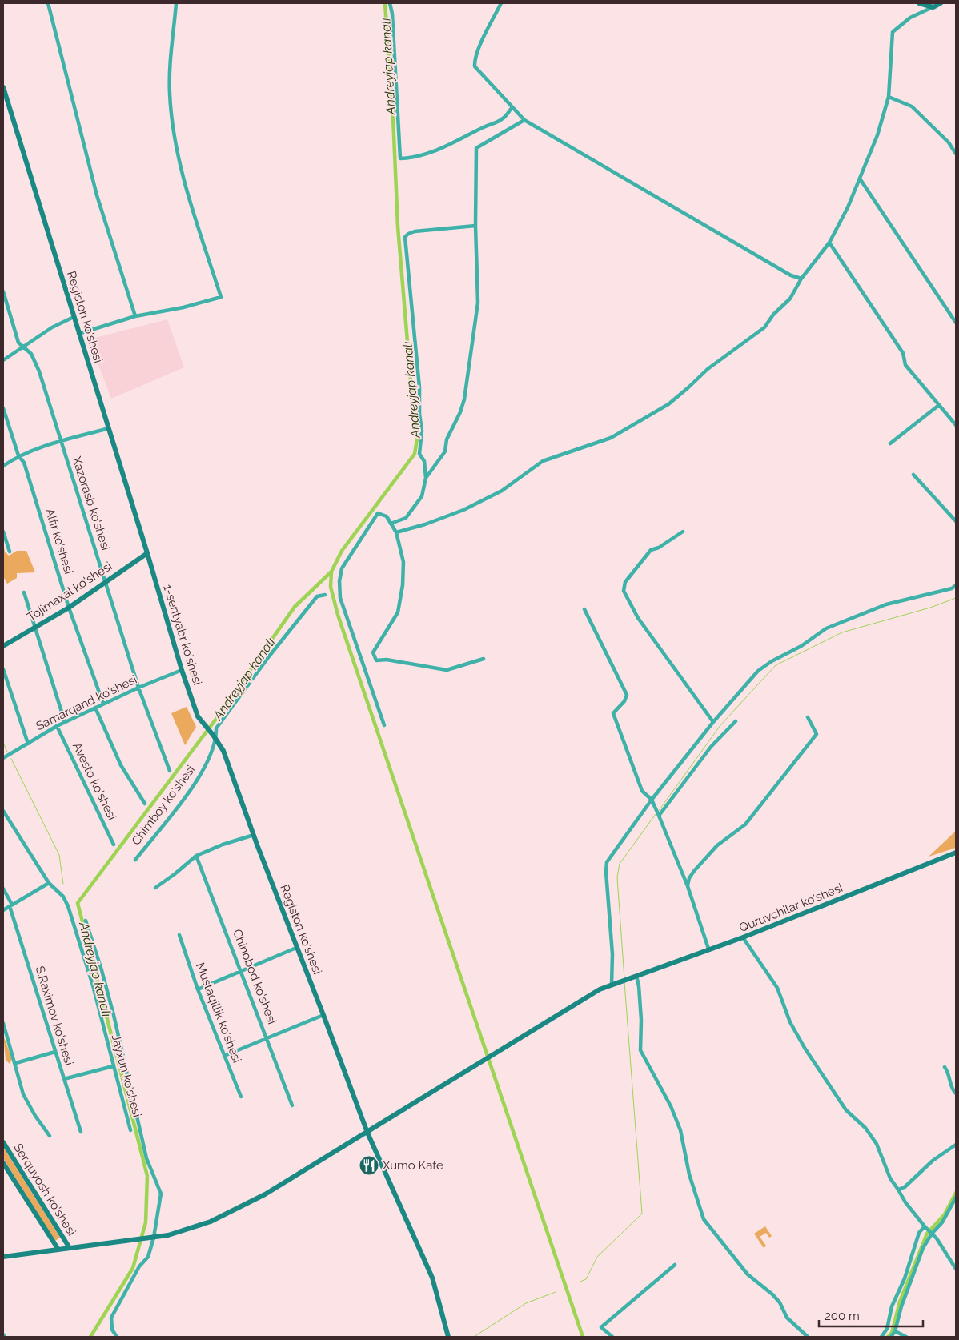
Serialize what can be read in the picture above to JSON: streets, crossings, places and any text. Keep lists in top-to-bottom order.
{
  "streets": {
    "street": [
      "Registon ko'shesi",
      "Xazorasb ko'shesi",
      "Alfir ko'shesi",
      "Tojimaxal ko'shesi",
      "1-sentyabr ko'shesi",
      "Samarqand ko'shesi",
      "Avesto ko'shesi",
      "Chimboy ko'shesi",
      "Quruvchilar ko'shesi",
      "Chinobod ko'shesi",
      "Mustaqillik ko'shesi",
      "S.Raximov ko'shesi",
      "Jayxun ko'shesi",
      "Serquyosh ko'shesi"
    ]
  },
  "crossings": [
    ["Registon ko'shesi", "Tojimaxal ko'shesi"],
    ["Registon ko'shesi", "1-sentyabr ko'shesi"],
    ["Registon ko'shesi", "Chimboy ko'shesi"],
    ["Registon ko'shesi", "Quruvchilar ko'shesi"],
    ["Xazorasb ko'shesi", "Tojimaxal ko'shesi"],
    ["Xazorasb ko'shesi", "Samarqand ko'shesi"],
    ["Alfir ko'shesi", "Tojimaxal ko'shesi"],
    ["Alfir ko'shesi", "Samarqand ko'shesi"],
    ["Tojimaxal ko'shesi", "1-sentyabr ko'shesi"],
    ["1-sentyabr ko'shesi", "Samarqand ko'shesi"],
    ["Samarqand ko'shesi", "Avesto ko'shesi"],
    ["Quruvchilar ko'shesi", "Serquyosh ko'shesi"]
  ],
  "water": ["Andreyjap kanalı"],
  "places": {
    "restaurant": ["Xumo Kafe"]
  },
  "scale_bar": "200 m"
}
